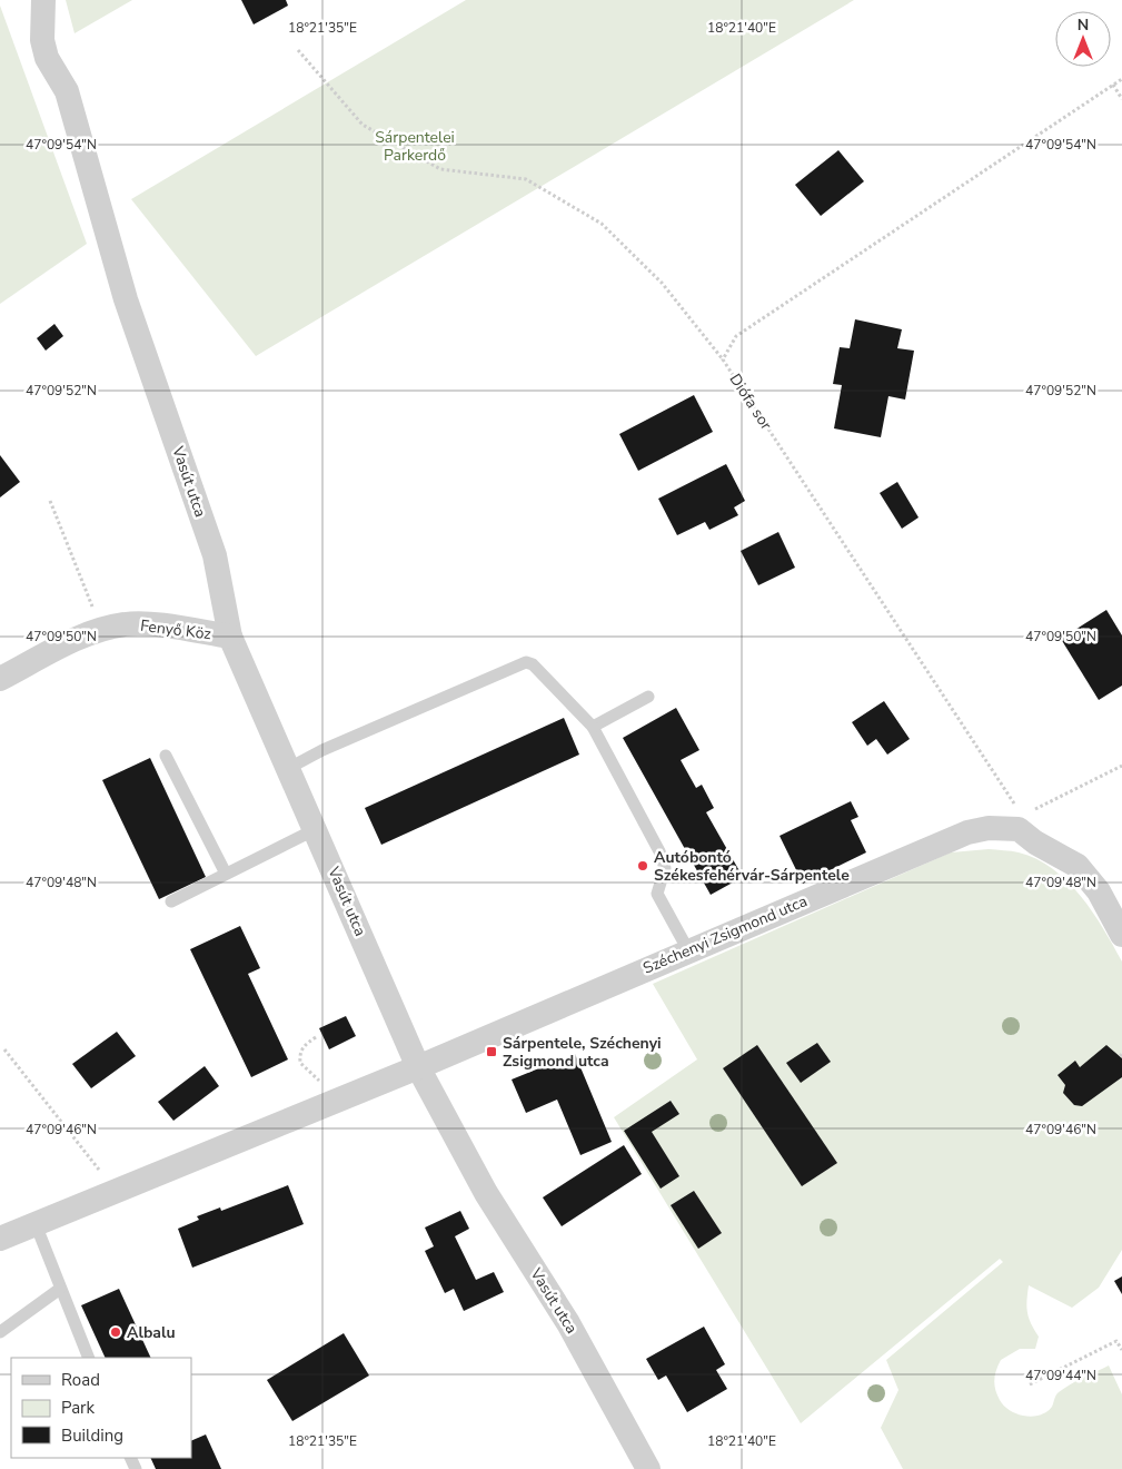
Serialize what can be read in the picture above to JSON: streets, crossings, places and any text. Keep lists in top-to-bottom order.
{
  "streets": {
    "street": ["Vasút utca", "Fenyő Köz", "Széchenyi Zsigmond utca"],
    "path": ["Diófa sor"]
  },
  "crossings": [
    ["Diófa sor", "Széchenyi Zsigmond utca"],
    ["Vasút utca", "Fenyő Köz"],
    ["Vasút utca", "Széchenyi Zsigmond utca"]
  ],
  "parks": ["Sárpentelei Parkerdő"],
  "places": {
    "other": ["Autóbontó Székesfehérvár-Sárpentele", "Albalu"],
    "transit": ["Sárpentele, Széchenyi Zsigmond utca"]
  },
  "legend": ["Road", "Park", "Building"],
  "north": "top",
  "coordinates": [
    "18°21'35\"E",
    "18°21'40\"E",
    "47°09'54\"N",
    "47°09'52\"N",
    "47°09'50\"N",
    "47°09'48\"N",
    "47°09'46\"N",
    "47°09'44\"N"
  ]
}
